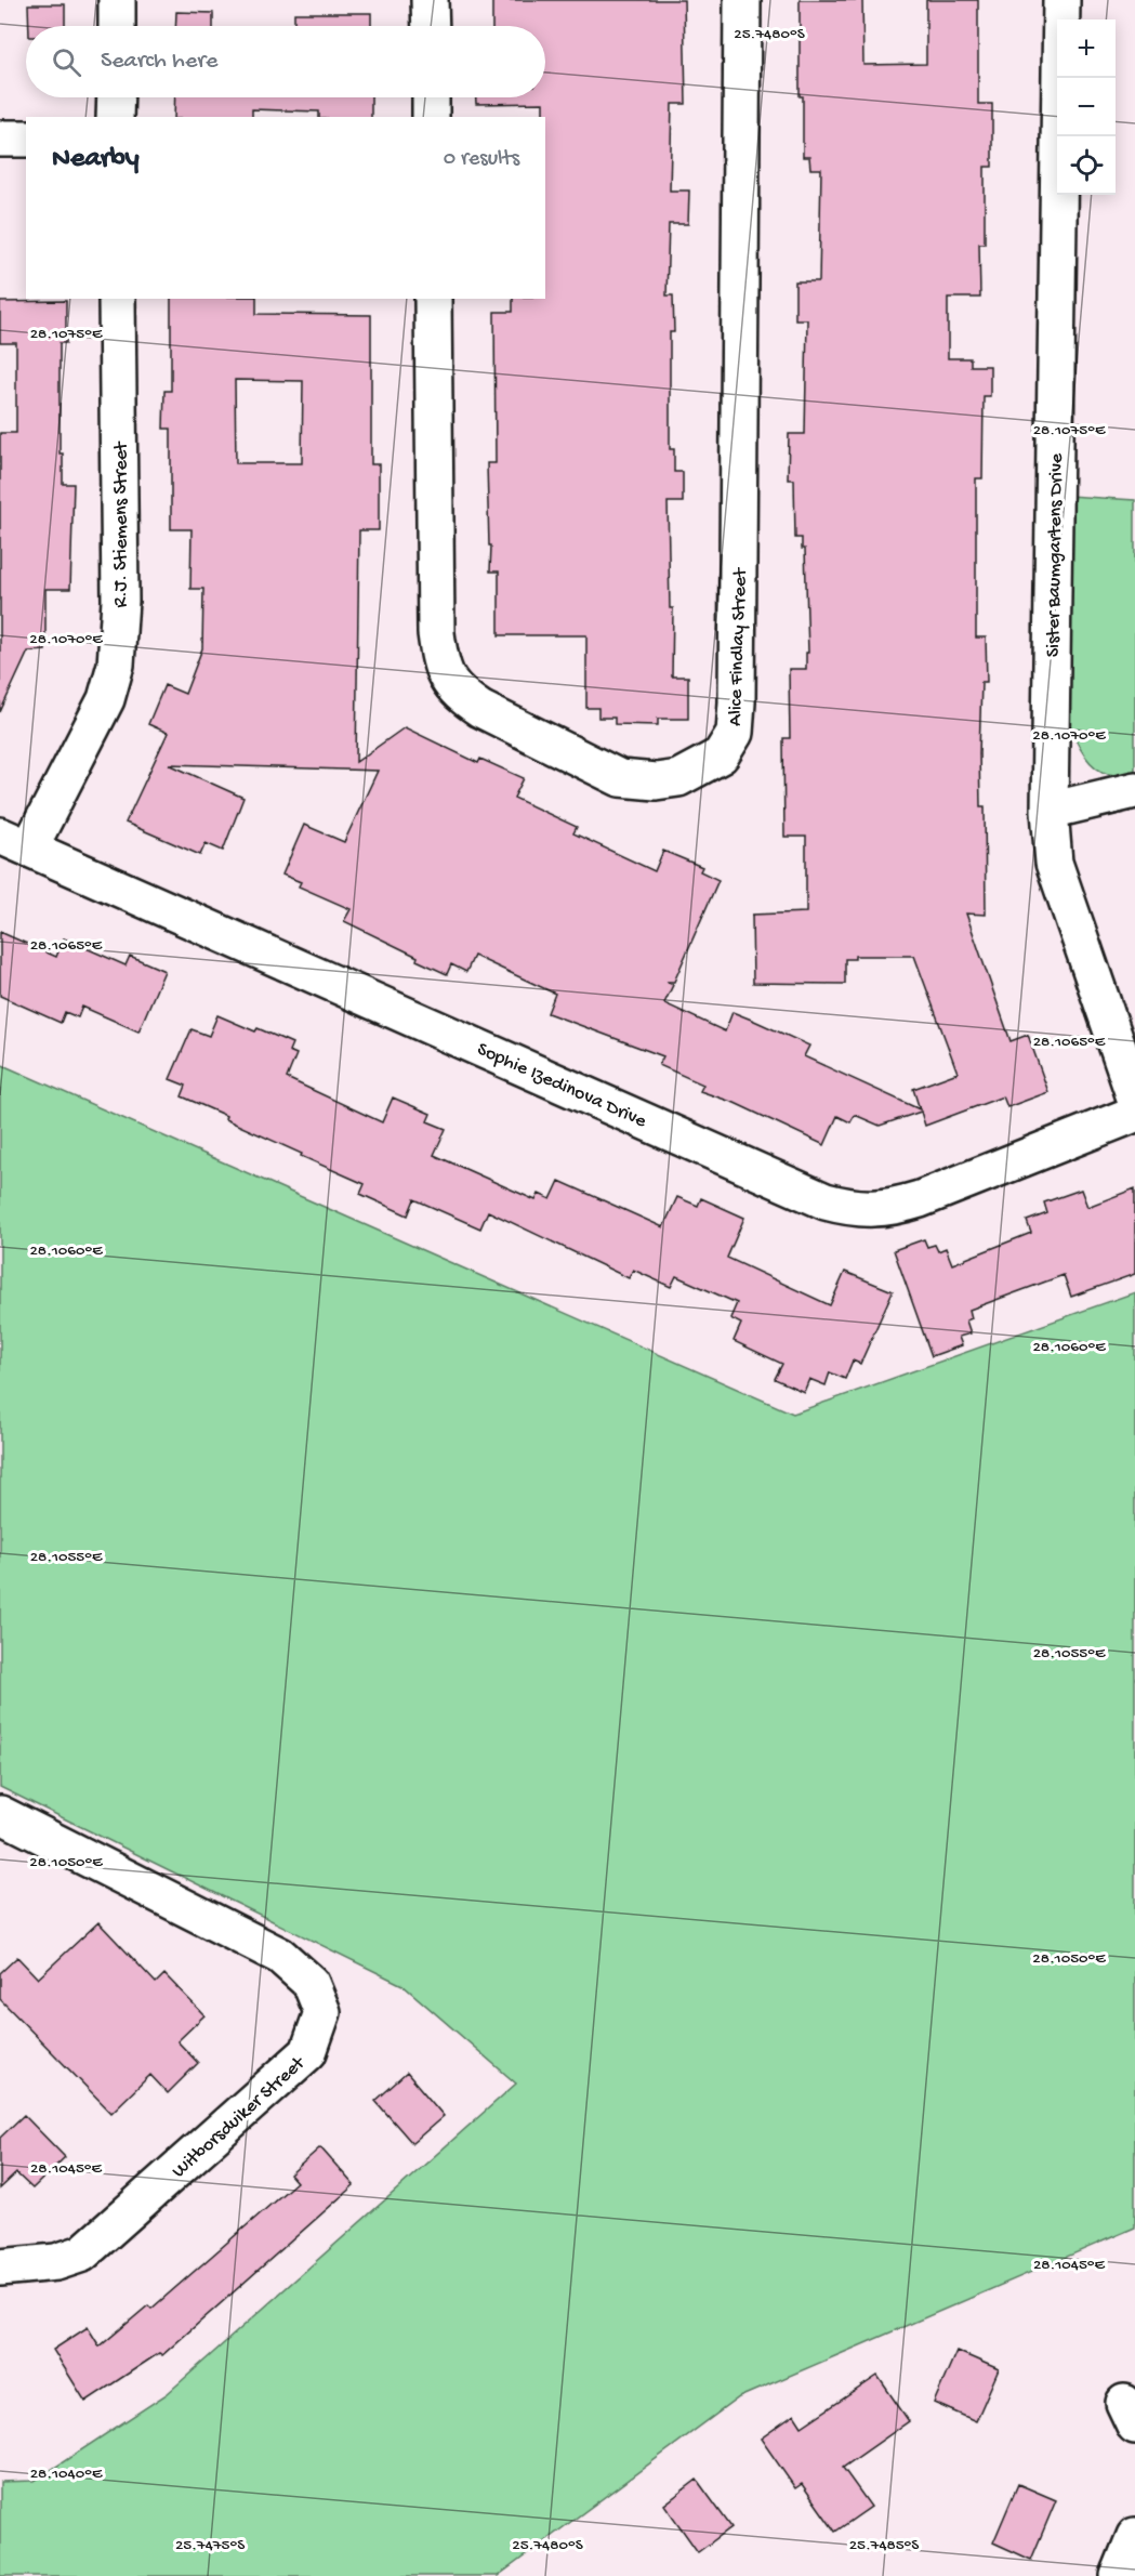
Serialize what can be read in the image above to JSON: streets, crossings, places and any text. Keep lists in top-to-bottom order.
{
  "streets": {
    "street": [
      "R.J. Stiemens Street",
      "Sister Baumgartens Drive",
      "Alice Findlay Street",
      "Sophie Izedinova Drive",
      "Witborsduiker Street"
    ]
  },
  "crossings": [
    ["R.J. Stiemens Street", "Sophie Izedinova Drive"]
  ],
  "page": {
    "map_buttons": ["+", "−"],
    "search": "Search here",
    "heading": ["Nearby", "0 results"]
  },
  "coordinates": [
    "25.7480°S",
    "28.1075°E",
    "28.1070°E",
    "28.1065°E",
    "28.1060°E",
    "28.1055°E",
    "28.1050°E",
    "28.1045°E",
    "28.1040°E",
    "25.7475°S",
    "25.7485°S"
  ]
}
